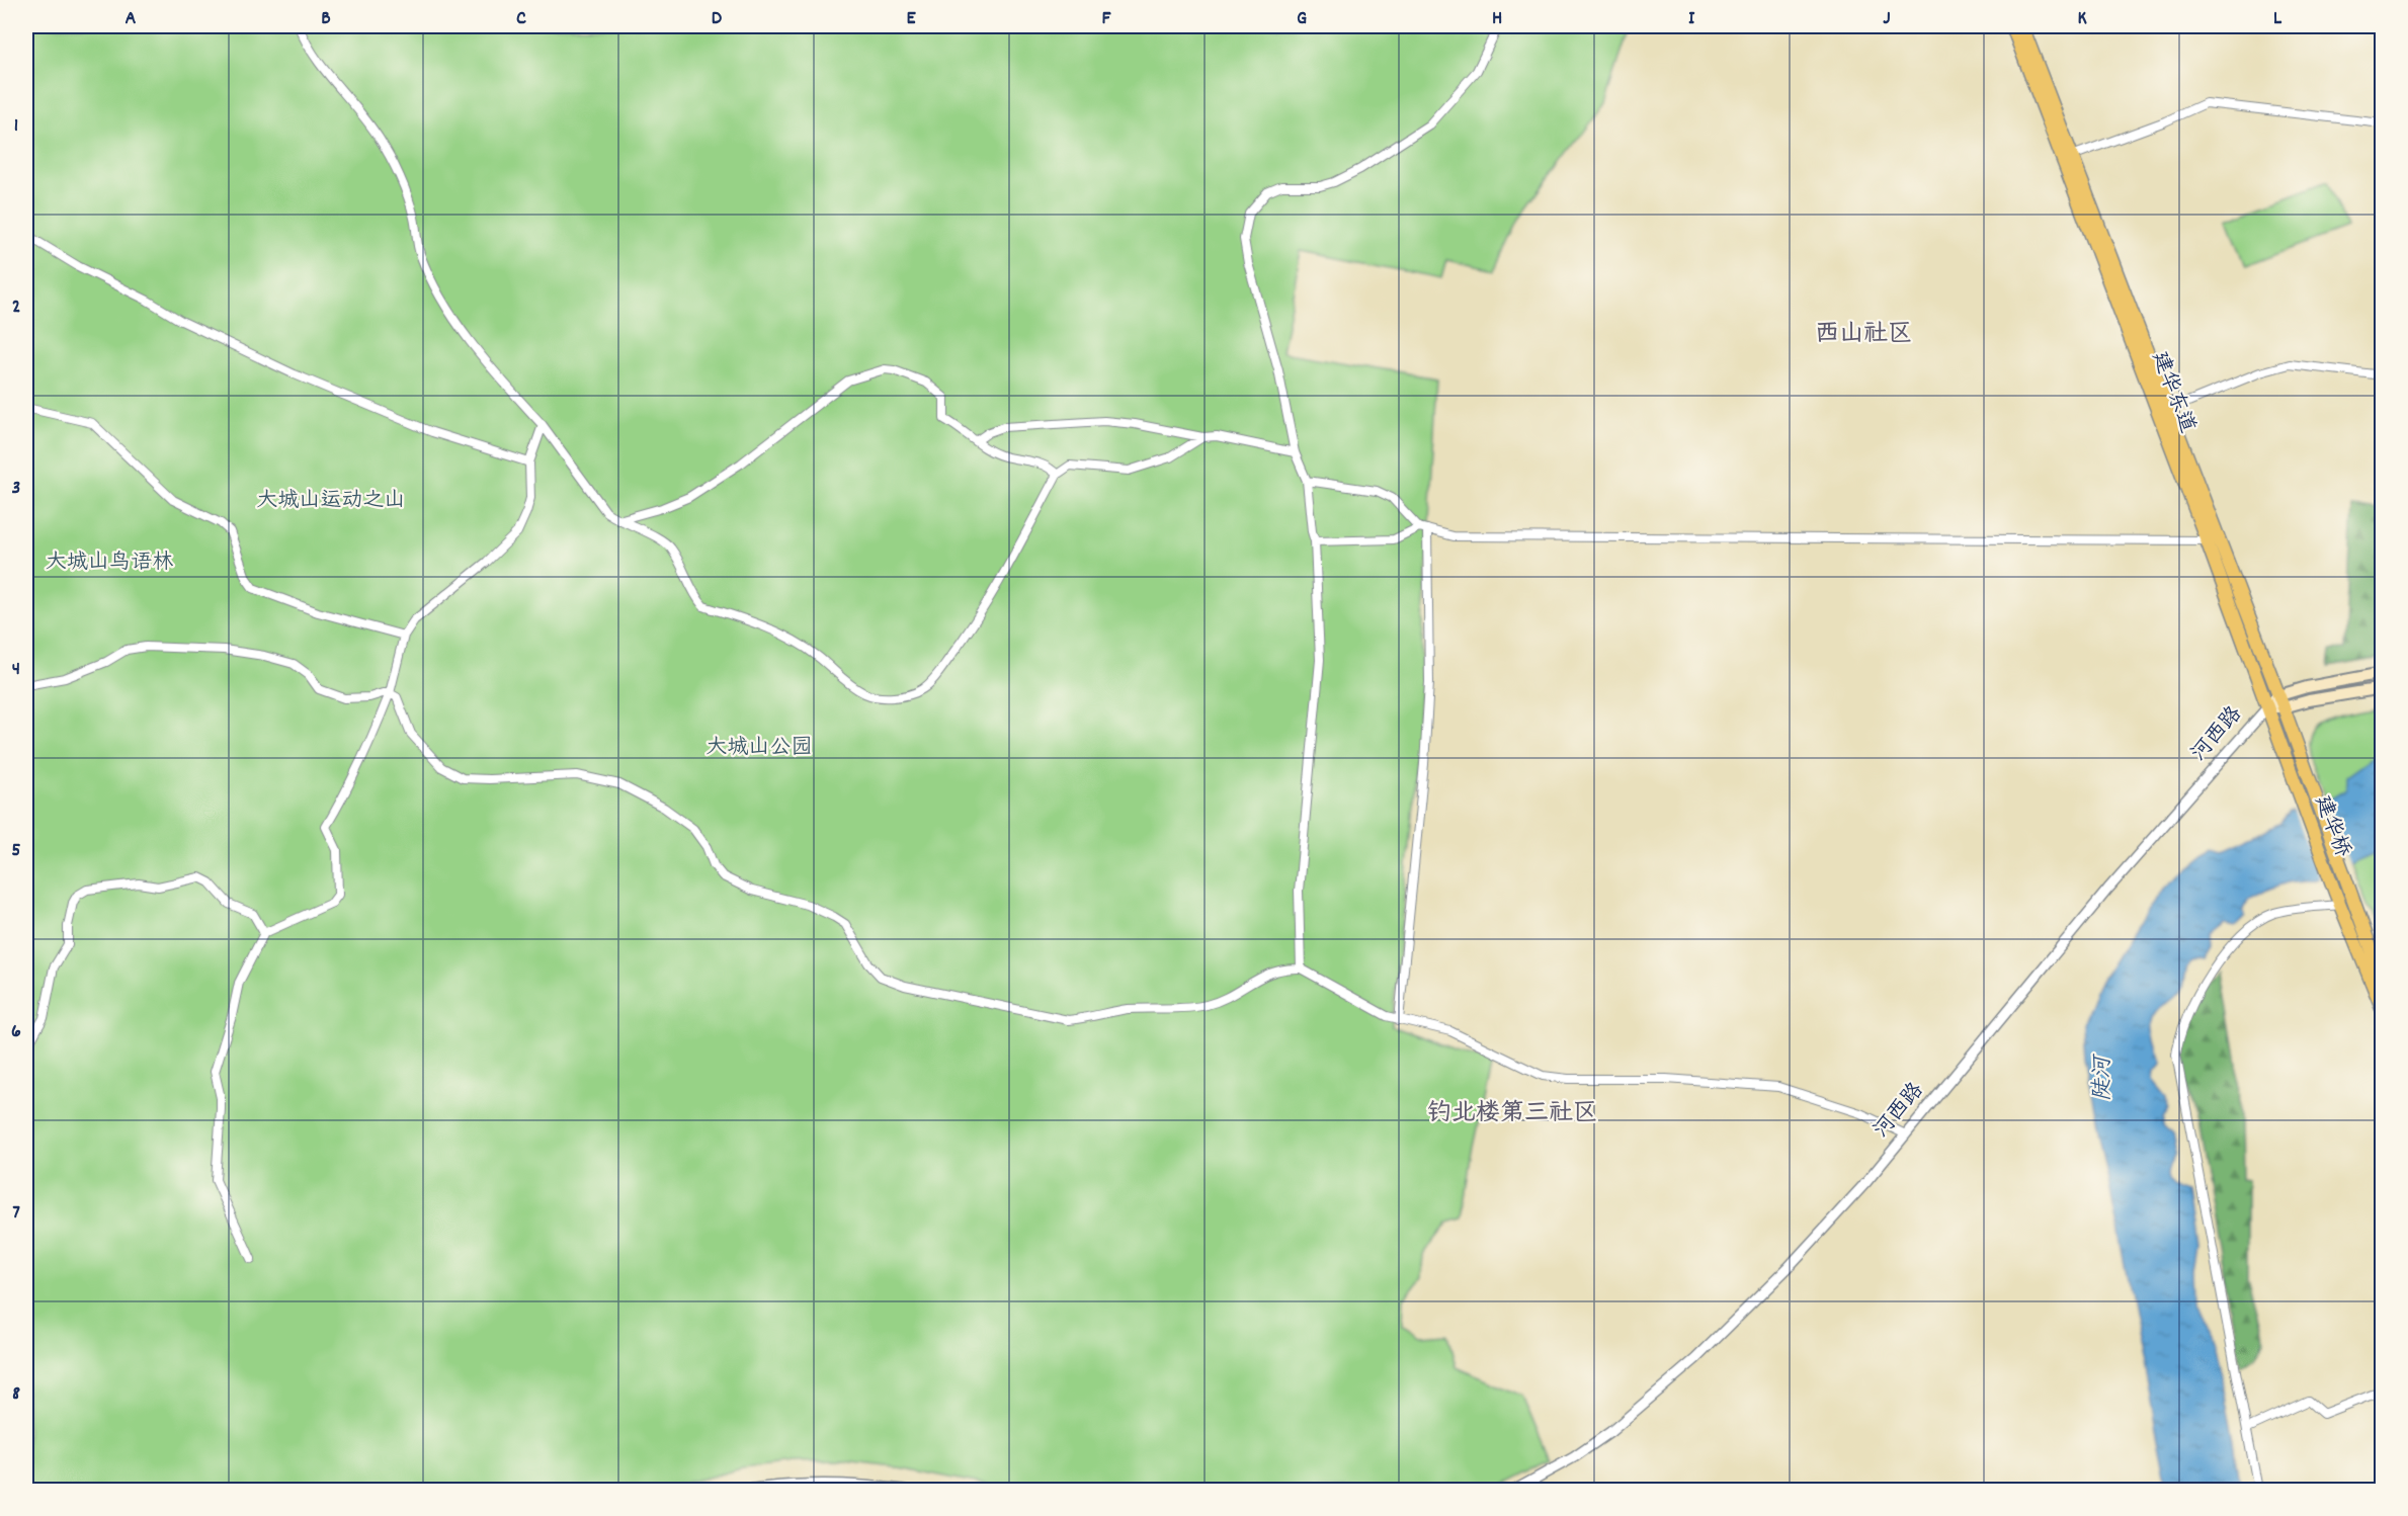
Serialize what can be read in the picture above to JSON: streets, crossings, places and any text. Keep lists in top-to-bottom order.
{
  "streets": {
    "main road": ["建华东道", "河西路", "建华桥"]
  },
  "crossings": [
    ["建华东道", "河西路"],
    ["建华东道", "建华桥"]
  ],
  "districts": ["西山社区", "钓北楼第三社区"],
  "water": ["陡河"],
  "parks": ["大城山运动之山", "大城山鸟语林", "大城山公园"],
  "grid": {
    "columns": [
      "A",
      "B",
      "C",
      "D",
      "E",
      "F",
      "G",
      "H",
      "I",
      "J",
      "K",
      "L"
    ],
    "rows": [
      "1",
      "2",
      "3",
      "4",
      "5",
      "6",
      "7",
      "8"
    ]
  }
}
